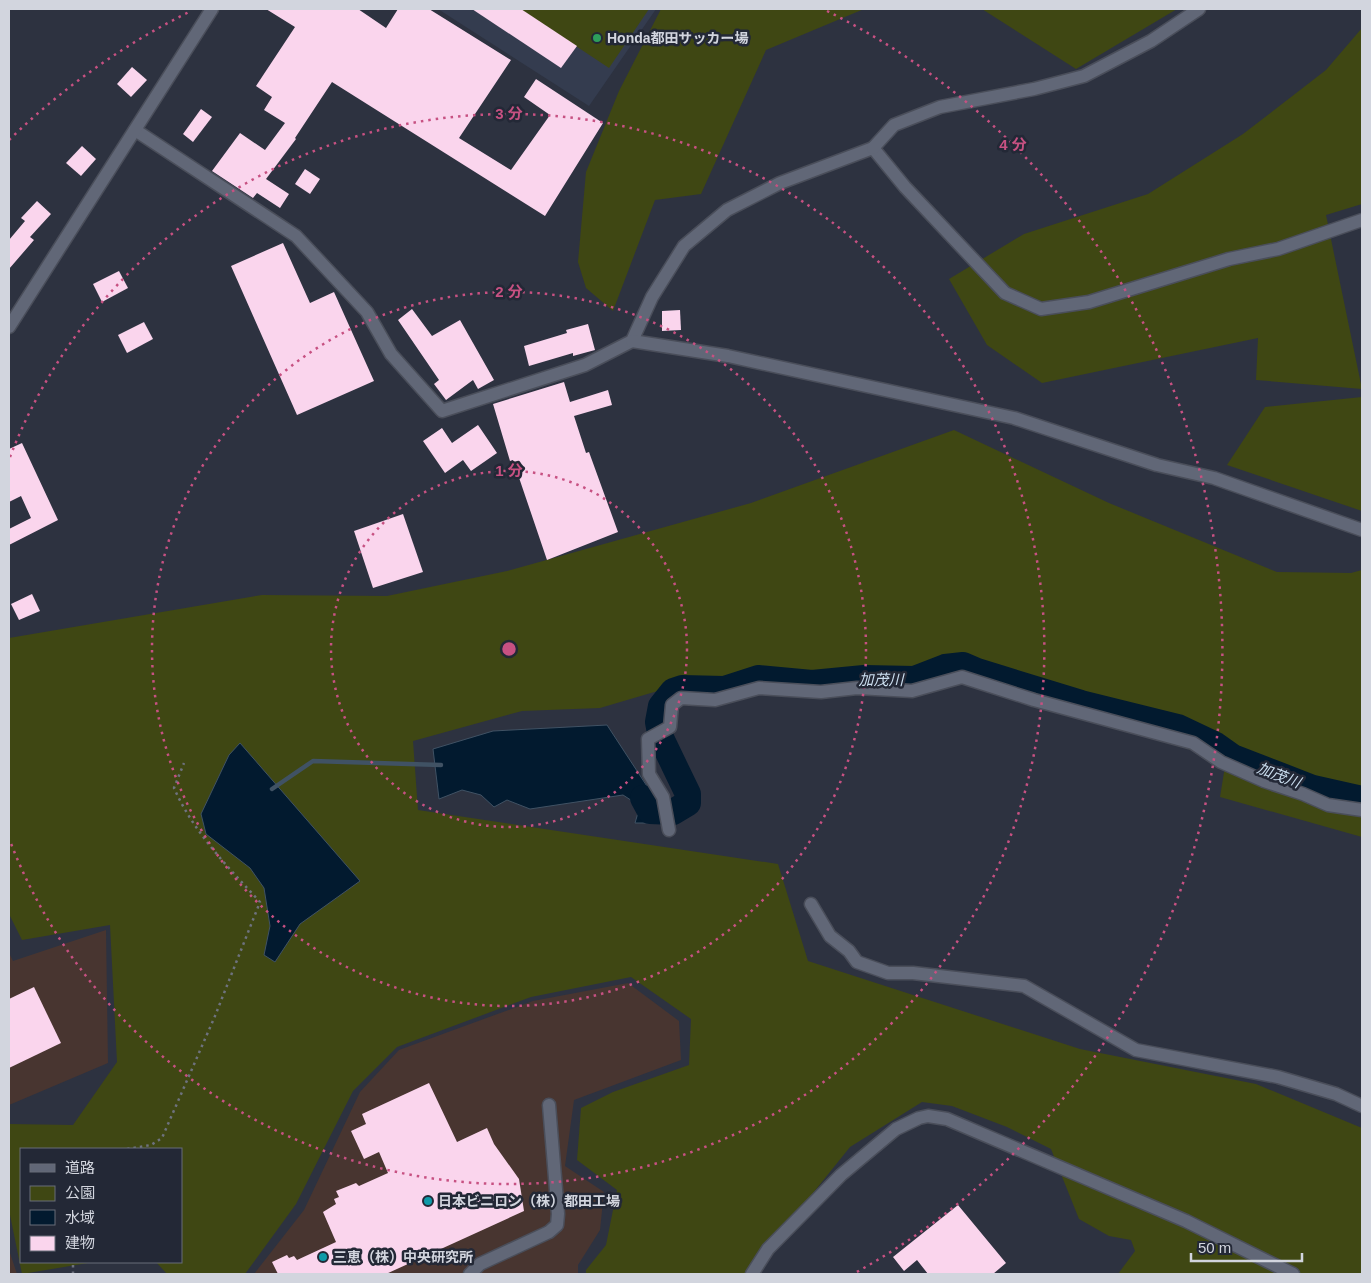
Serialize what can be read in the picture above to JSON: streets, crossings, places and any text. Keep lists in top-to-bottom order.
{
  "water": ["加茂川"],
  "places": ["Honda都田サッカー場", "日本ビニロン（株）都田工場", "三恵（株）中央研究所"],
  "legend": [
    "道路",
    "公園",
    "水域",
    "建物"
  ],
  "scale_bar": "50 m",
  "rings": [
    "3 分",
    "4 分",
    "2 分",
    "1 分"
  ]
}
